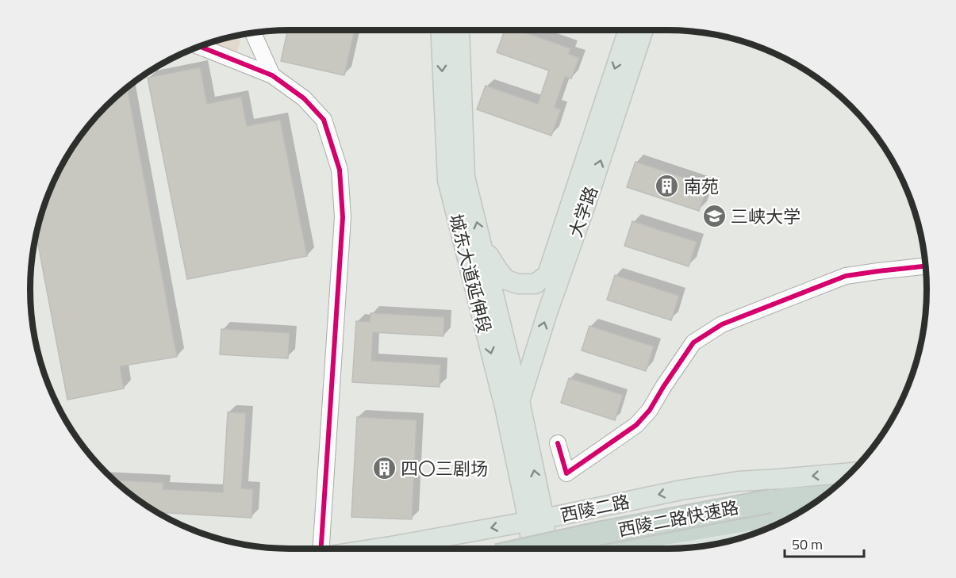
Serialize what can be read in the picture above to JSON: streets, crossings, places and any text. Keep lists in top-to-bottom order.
{
  "streets": {
    "highway": ["西陵二路快速路"],
    "main road": ["大学路", "城东大道延伸段", "西陵二路"]
  },
  "crossings": [
    ["大学路", "城东大道延伸段"],
    ["城东大道延伸段", "西陵二路"]
  ],
  "one_way": ["西陵二路"],
  "places": {
    "building": ["南苑", "四〇三剧场"],
    "school or university": ["三峡大学"]
  },
  "scale_bar": "50 m"
}
